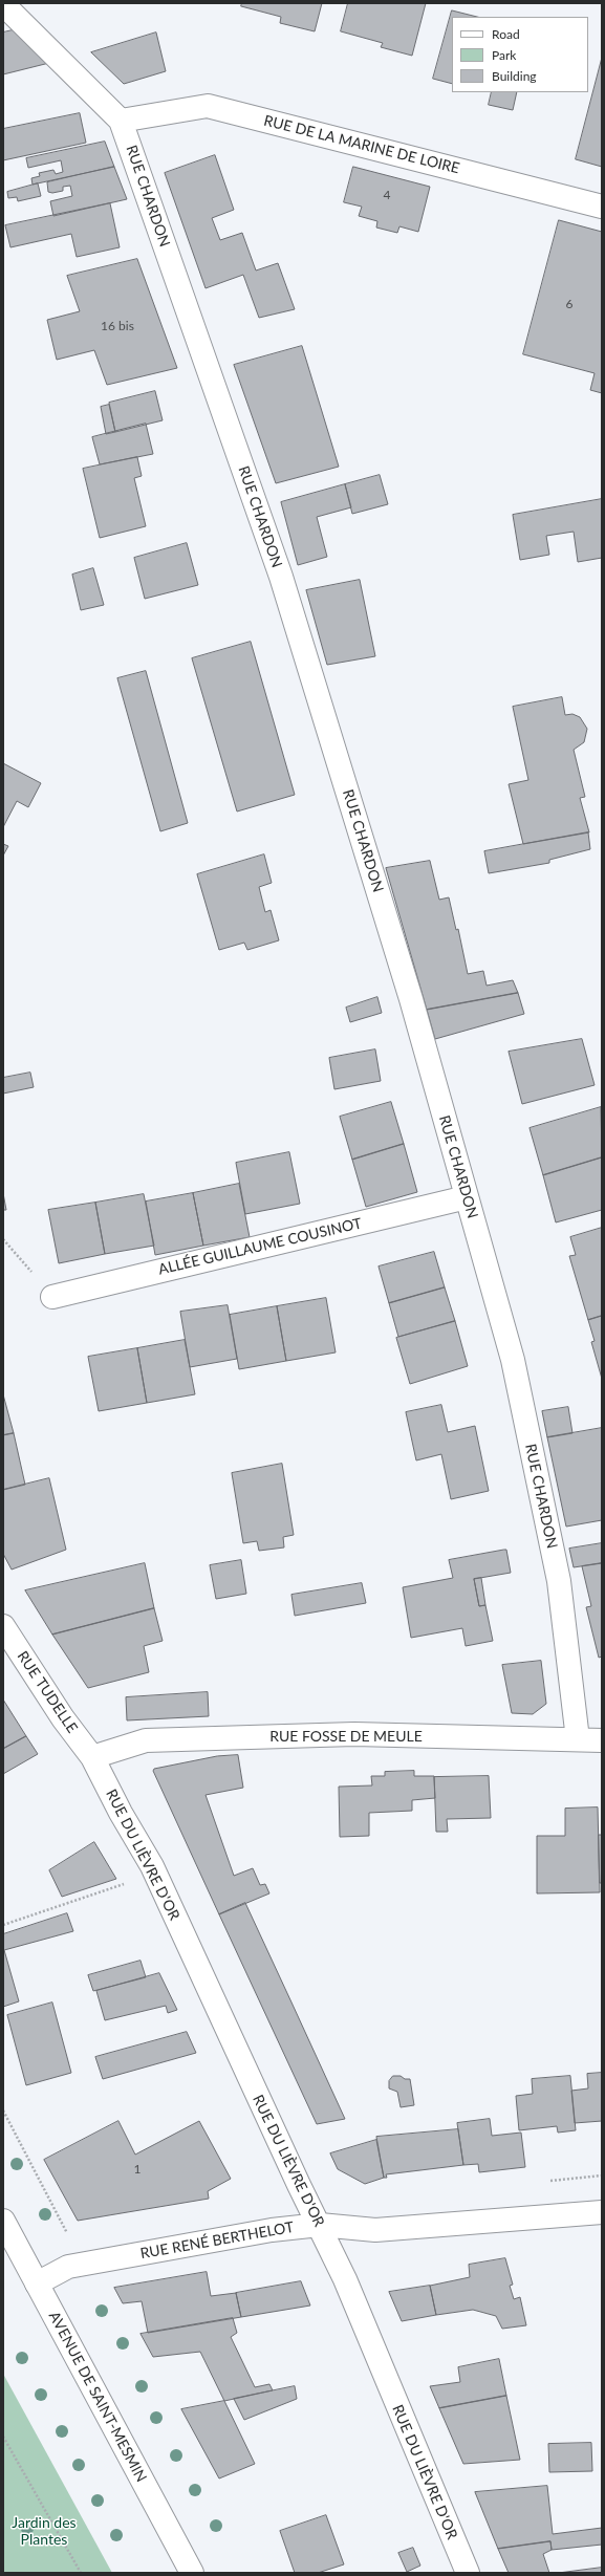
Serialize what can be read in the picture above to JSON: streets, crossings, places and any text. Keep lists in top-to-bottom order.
{
  "streets": {
    "street": [
      "RUE DE LA MARINE DE LOIRE",
      "RUE CHARDON",
      "ALLÉE GUILLAUME COUSINOT",
      "RUE TUDELLE",
      "RUE FOSSE DE MEULE",
      "RUE DU LIÈVRE D'OR",
      "RUE RENÉ BERTHELOT",
      "AVENUE DE SAINT-MESMIN"
    ]
  },
  "crossings": [
    ["RUE DE LA MARINE DE LOIRE", "RUE CHARDON"],
    ["RUE CHARDON", "ALLÉE GUILLAUME COUSINOT"],
    ["RUE CHARDON", "RUE FOSSE DE MEULE"],
    ["RUE TUDELLE", "RUE FOSSE DE MEULE"],
    ["RUE TUDELLE", "RUE DU LIÈVRE D'OR"],
    ["RUE FOSSE DE MEULE", "RUE DU LIÈVRE D'OR"],
    ["RUE DU LIÈVRE D'OR", "RUE RENÉ BERTHELOT"],
    ["RUE RENÉ BERTHELOT", "AVENUE DE SAINT-MESMIN"]
  ],
  "parks": ["Jardin des Plantes"],
  "house_numbers": [
    "4",
    "6",
    "16 bis",
    "1"
  ],
  "legend": ["Road", "Park", "Building"]
}
